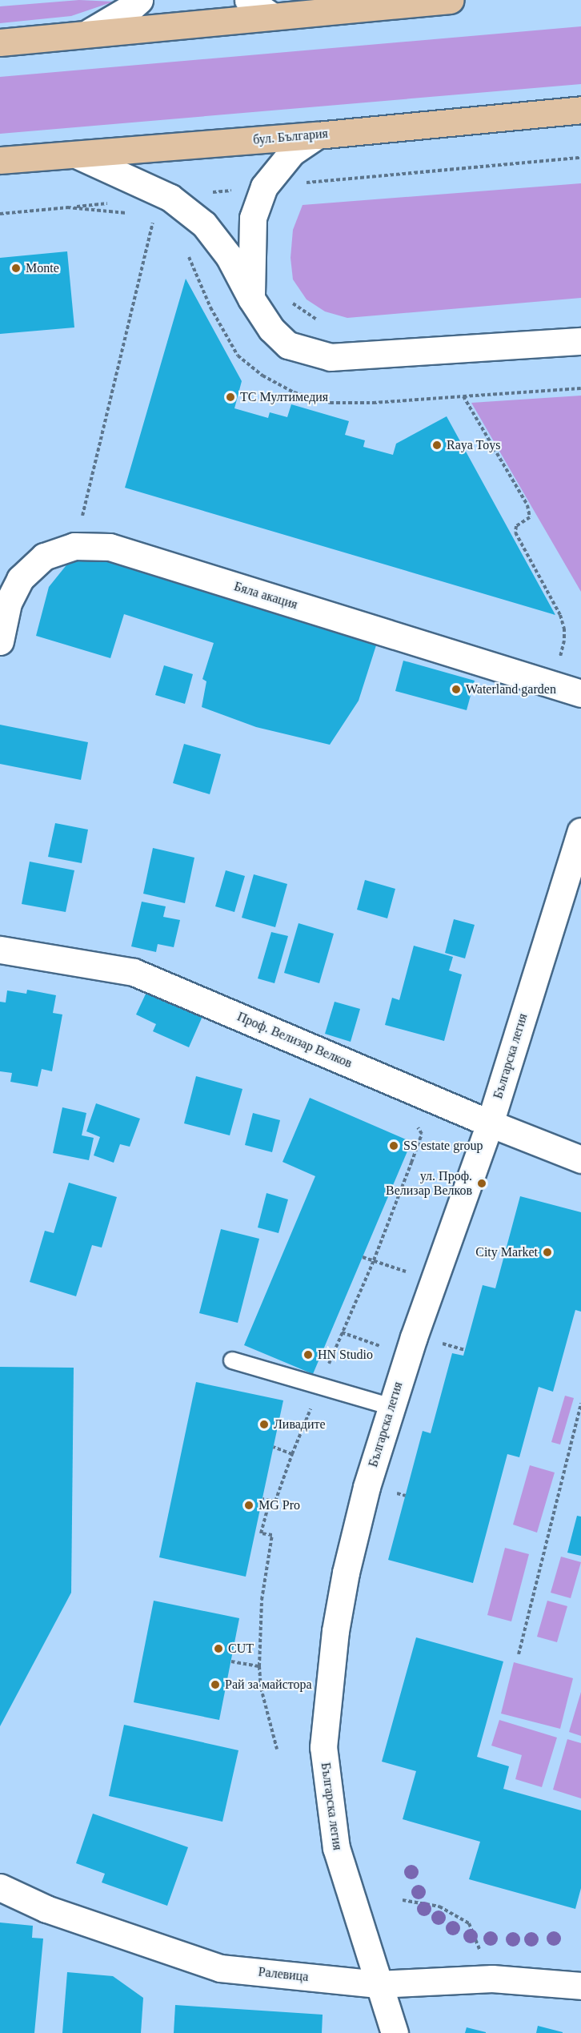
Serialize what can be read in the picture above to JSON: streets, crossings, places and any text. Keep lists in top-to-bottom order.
{
  "streets": {
    "main road": ["бул. България"],
    "street": [
      "Бяла акация",
      "Проф. Велизар Велков",
      "Българска легия",
      "Ралевица"
    ]
  },
  "crossings": [
    ["Проф. Велизар Велков", "Българска легия"],
    ["Българска легия", "Ралевица"]
  ],
  "places": [
    "Monte",
    "ТС Мултимедия",
    "Raya Toys",
    "Waterland garden",
    "SS estate group",
    "ул. Проф. Велизар Велков",
    "City Market",
    "HN Studio",
    "Ливадите",
    "MG Pro",
    "CUT",
    "Рай за майстора"
  ]
}
